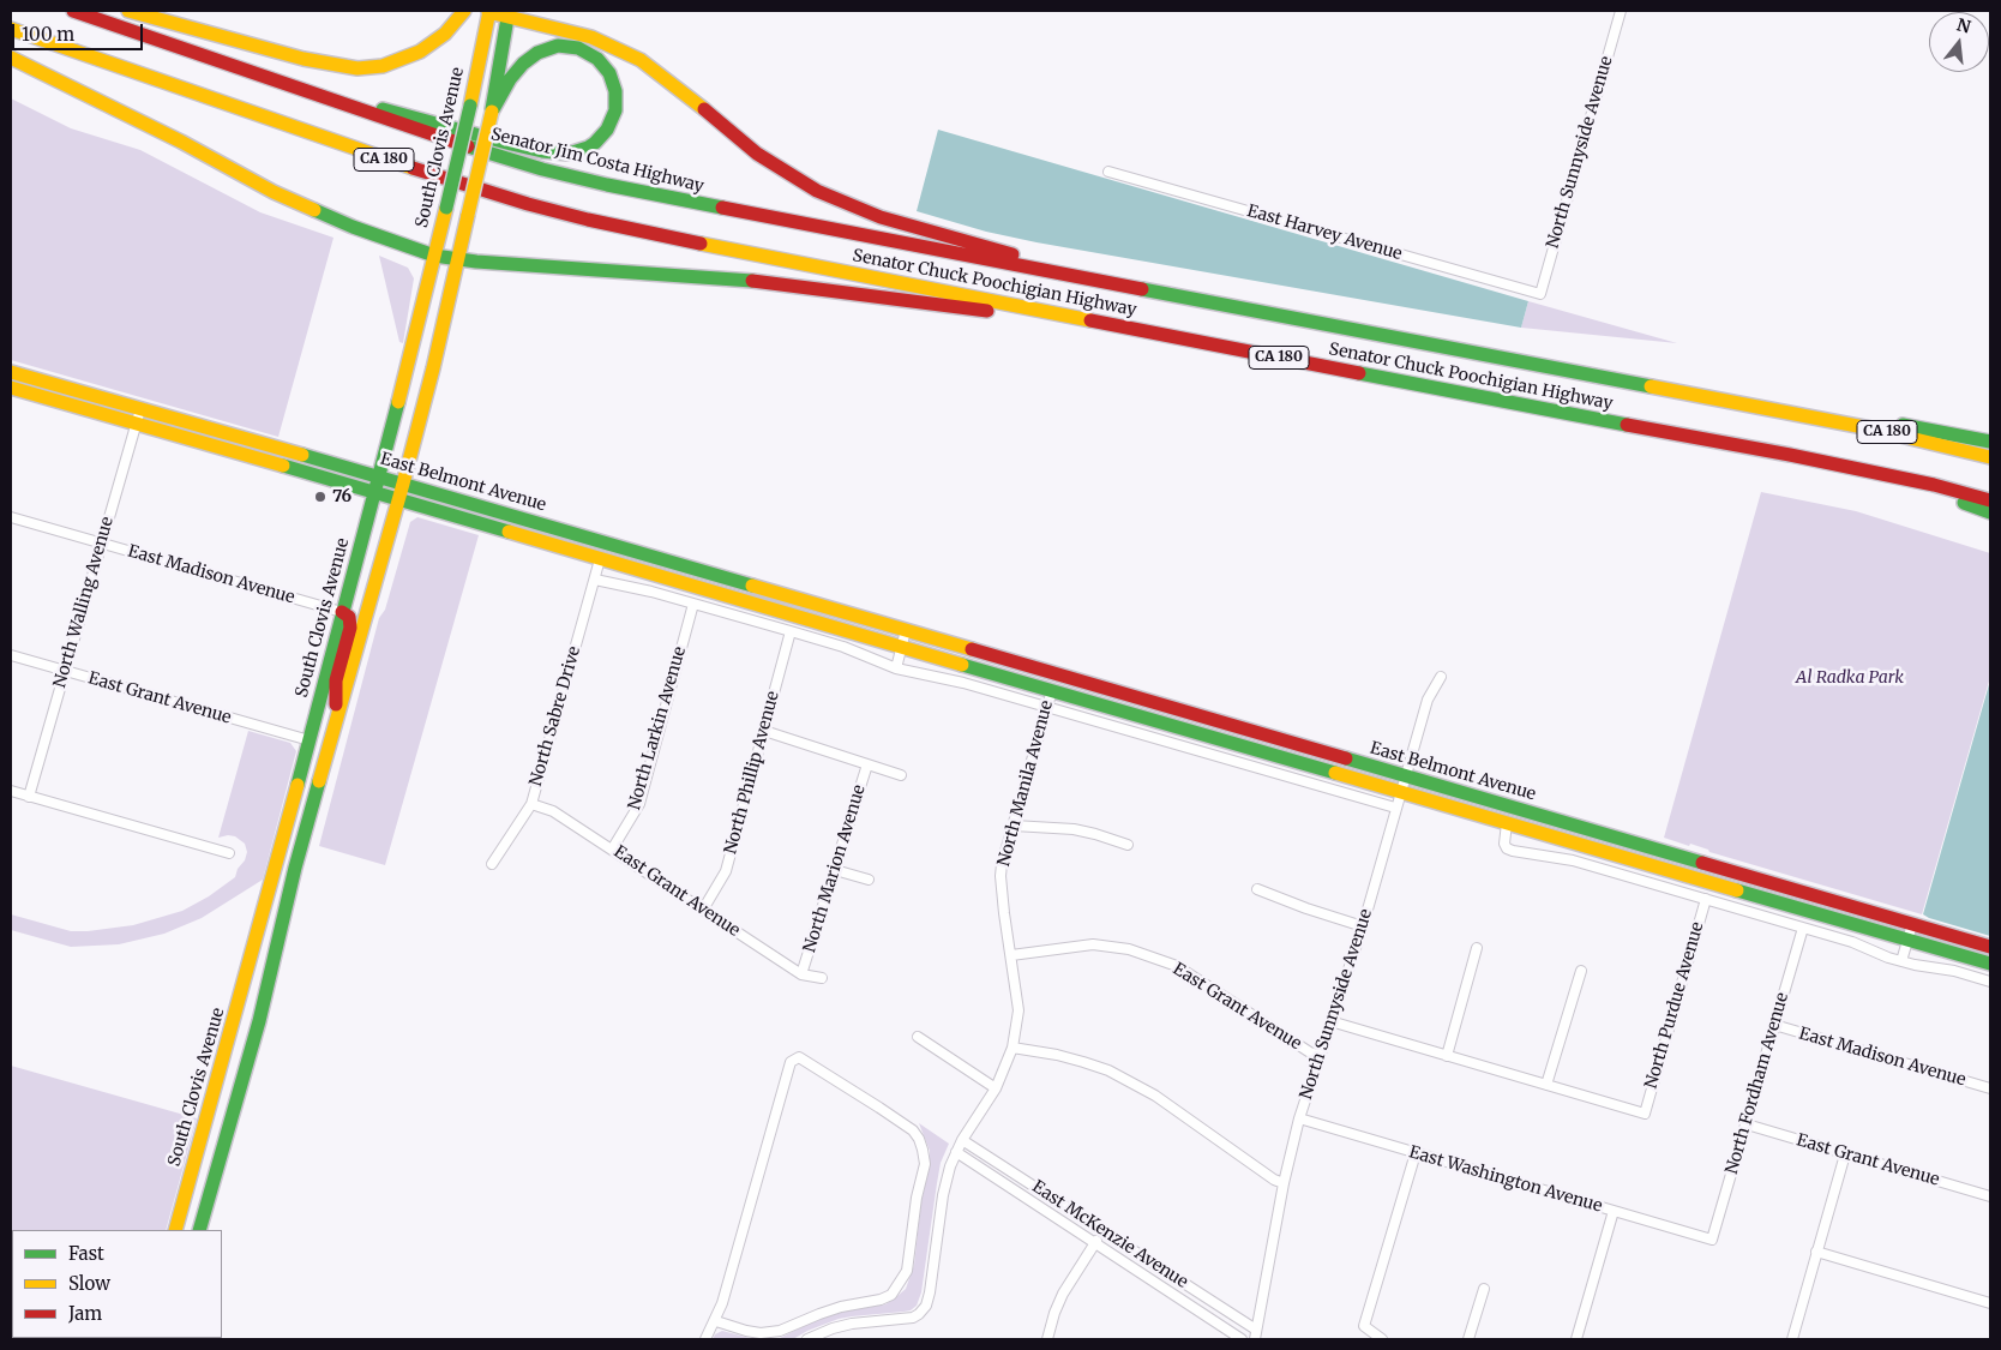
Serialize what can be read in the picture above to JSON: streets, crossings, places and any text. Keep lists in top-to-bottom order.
{
  "streets": {
    "main road": [
      "South Clovis Avenue",
      "CA 180",
      "Senator Jim Costa Highway",
      "Senator Chuck Poochigian Highway",
      "East Belmont Avenue"
    ],
    "street": [
      "North Sunnyside Avenue",
      "East Harvey Avenue",
      "East Madison Avenue",
      "North Walling Avenue",
      "East Grant Avenue",
      "North Sabre Drive",
      "North Larkin Avenue",
      "North Phillip Avenue",
      "North Manila Avenue",
      "North Marion Avenue",
      "North Purdue Avenue",
      "North Fordham Avenue",
      "East Washington Avenue",
      "East McKenzie Avenue"
    ]
  },
  "crossings": [
    ["South Clovis Avenue", "East Belmont Avenue"],
    ["South Clovis Avenue", "East Madison Avenue"],
    ["South Clovis Avenue", "East Grant Avenue"],
    ["North Sunnyside Avenue", "East Harvey Avenue"],
    ["North Sunnyside Avenue", "East Belmont Avenue"],
    ["North Sunnyside Avenue", "East Grant Avenue"],
    ["North Sunnyside Avenue", "East Washington Avenue"],
    ["North Sunnyside Avenue", "East McKenzie Avenue"],
    ["Senator Jim Costa Highway", "Senator Chuck Poochigian Highway"],
    ["East Belmont Avenue", "North Walling Avenue"],
    ["East Belmont Avenue", "North Sabre Drive"],
    ["East Belmont Avenue", "North Manila Avenue"],
    ["East Madison Avenue", "North Walling Avenue"],
    ["East Madison Avenue", "North Fordham Avenue"],
    ["North Walling Avenue", "East Grant Avenue"],
    ["East Grant Avenue", "North Sabre Drive"],
    ["East Grant Avenue", "North Larkin Avenue"],
    ["East Grant Avenue", "North Phillip Avenue"],
    ["East Grant Avenue", "North Manila Avenue"],
    ["East Grant Avenue", "North Marion Avenue"],
    ["East Grant Avenue", "North Fordham Avenue"],
    ["North Manila Avenue", "East McKenzie Avenue"],
    ["North Fordham Avenue", "East Washington Avenue"]
  ],
  "parks": ["Al Radka Park"],
  "places": ["76"],
  "legend": ["Fast", "Slow", "Jam"],
  "scale_bar": "100 m",
  "north": "top"
}
